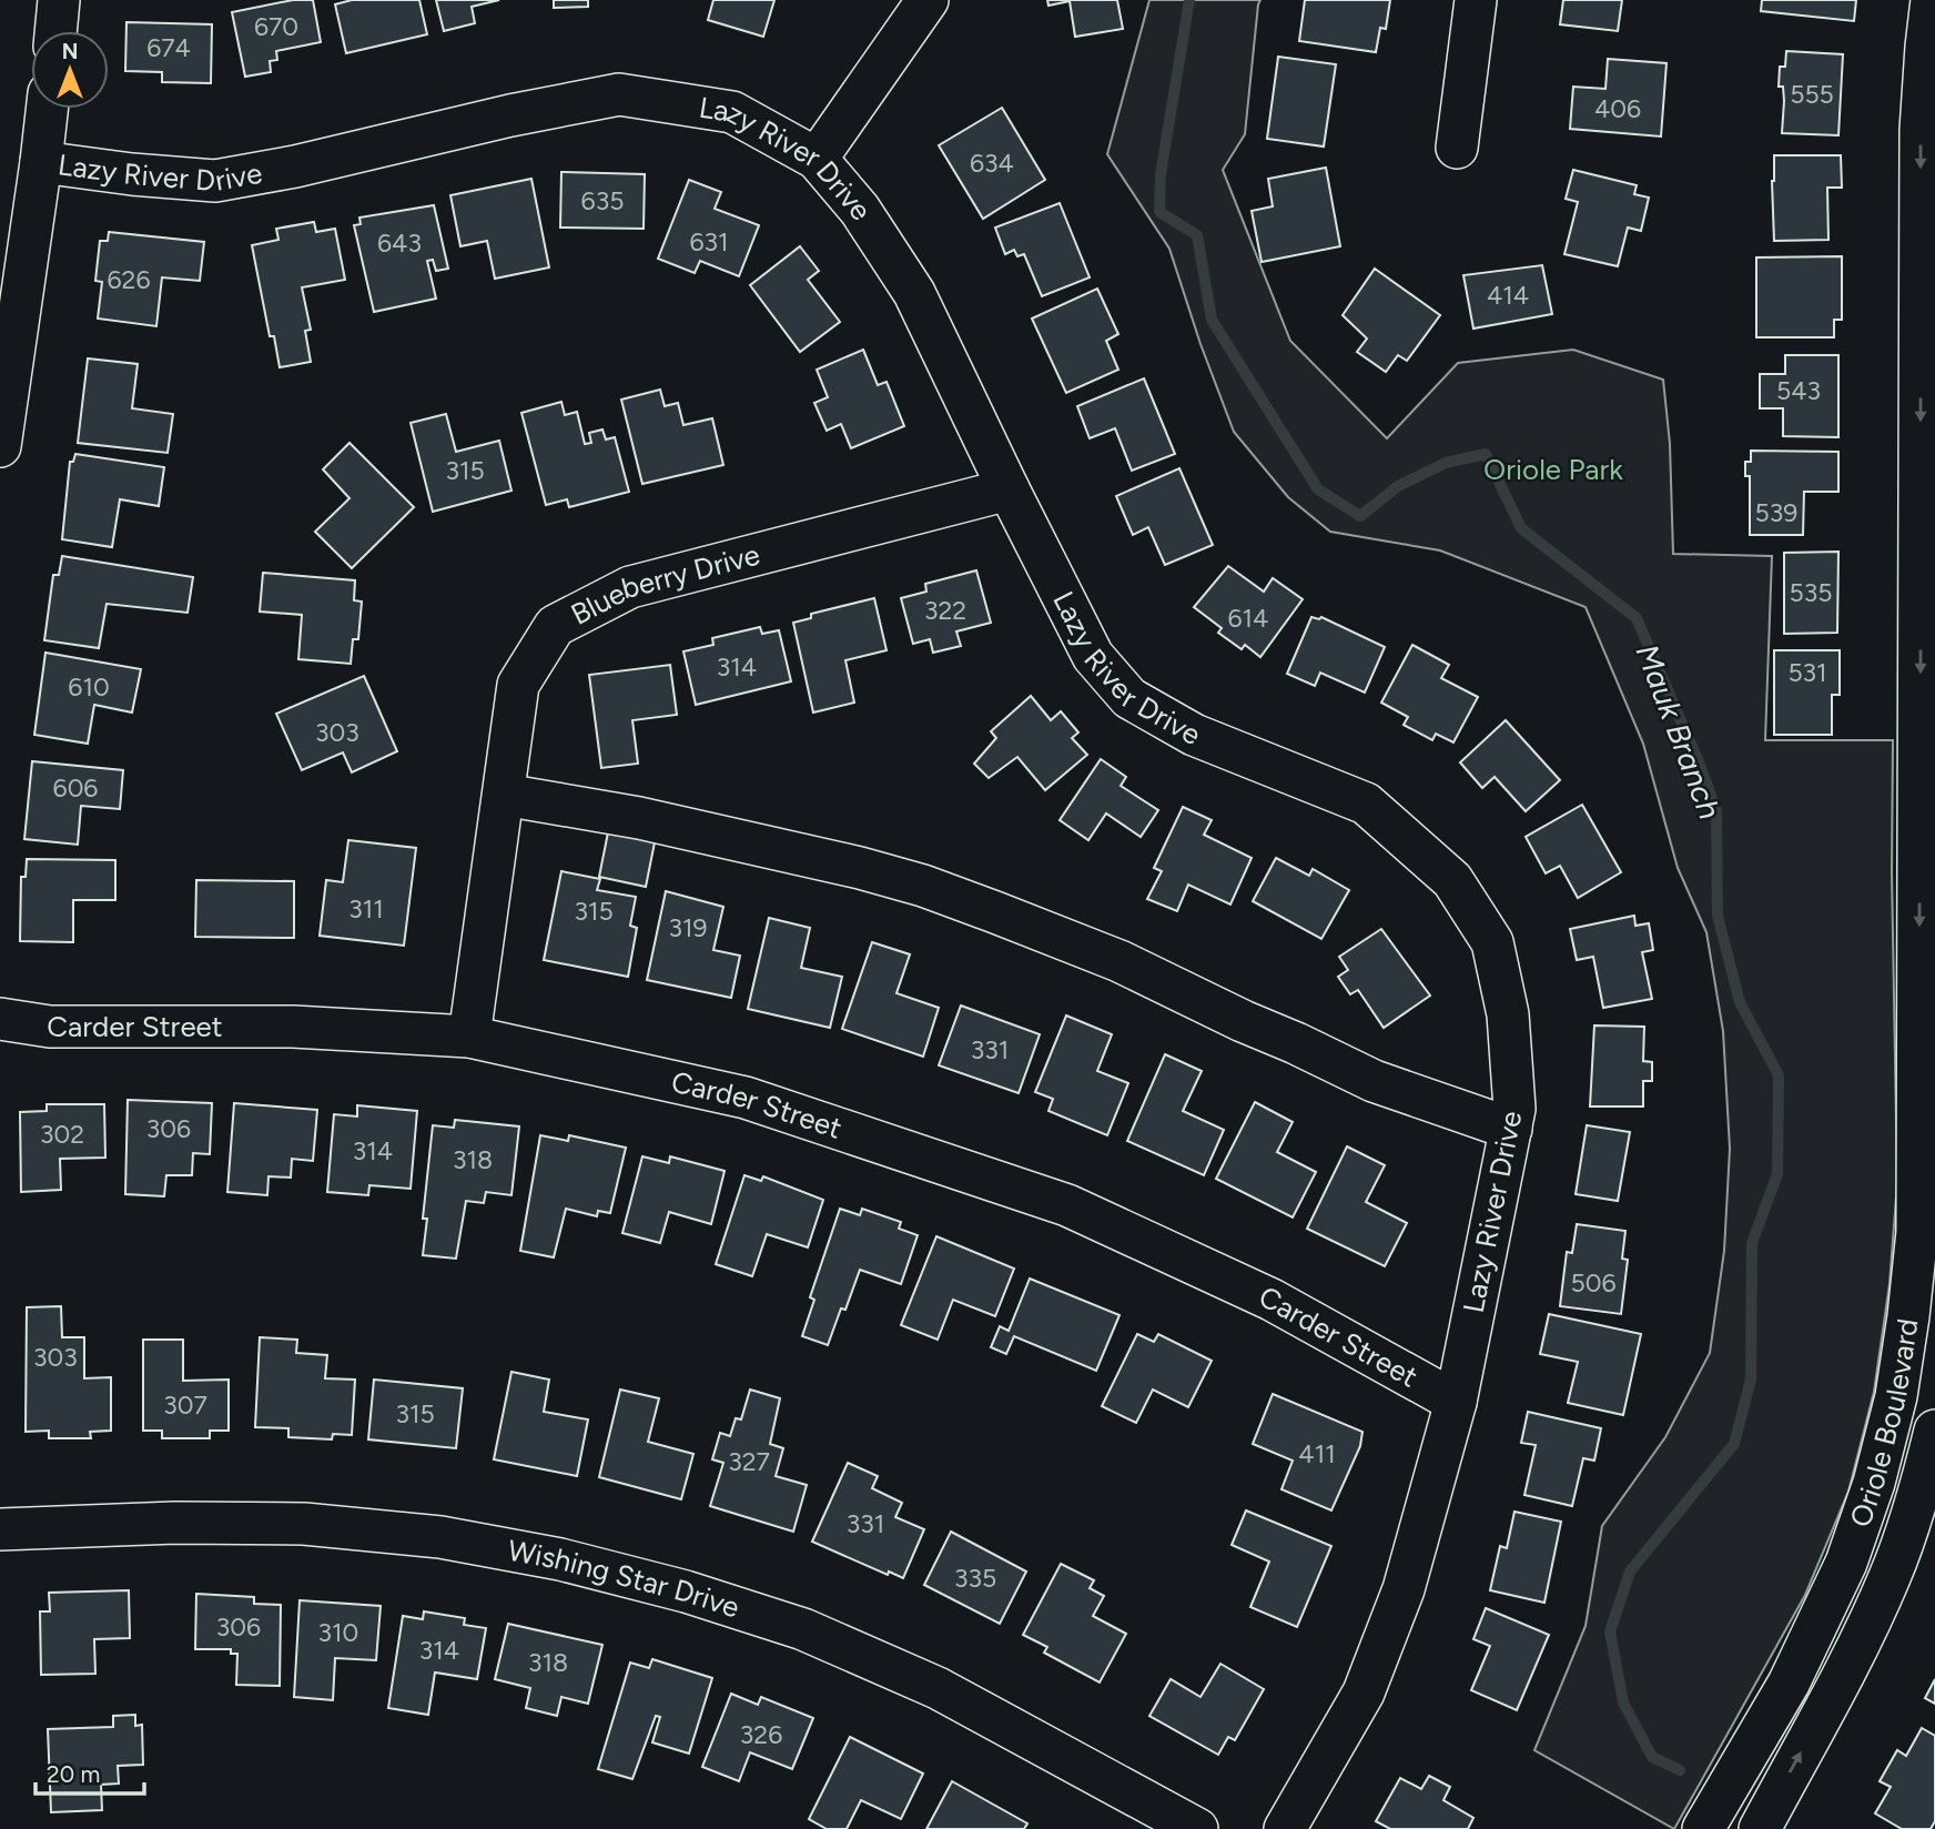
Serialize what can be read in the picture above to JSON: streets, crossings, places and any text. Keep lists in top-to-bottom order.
{
  "streets": {
    "street": [
      "Lazy River Drive",
      "Blueberry Drive",
      "Carder Street",
      "Oriole Boulevard",
      "Wishing Star Drive"
    ]
  },
  "crossings": [
    ["Lazy River Drive", "Blueberry Drive"],
    ["Lazy River Drive", "Carder Street"],
    ["Blueberry Drive", "Carder Street"]
  ],
  "water": ["Mauk Branch"],
  "parks": ["Oriole Park"],
  "house_numbers": [
    "670",
    "674",
    "555",
    "406",
    "634",
    "635",
    "631",
    "643",
    "626",
    "414",
    "543",
    "315",
    "539",
    "535",
    "322",
    "614",
    "314",
    "531",
    "610",
    "303",
    "606",
    "311",
    "315",
    "319",
    "331",
    "306",
    "302",
    "314",
    "318",
    "506",
    "303",
    "307",
    "315",
    "411",
    "327",
    "331",
    "335",
    "306",
    "310",
    "314",
    "318",
    "326"
  ],
  "scale_bar": "20 m",
  "north": "top"
}
